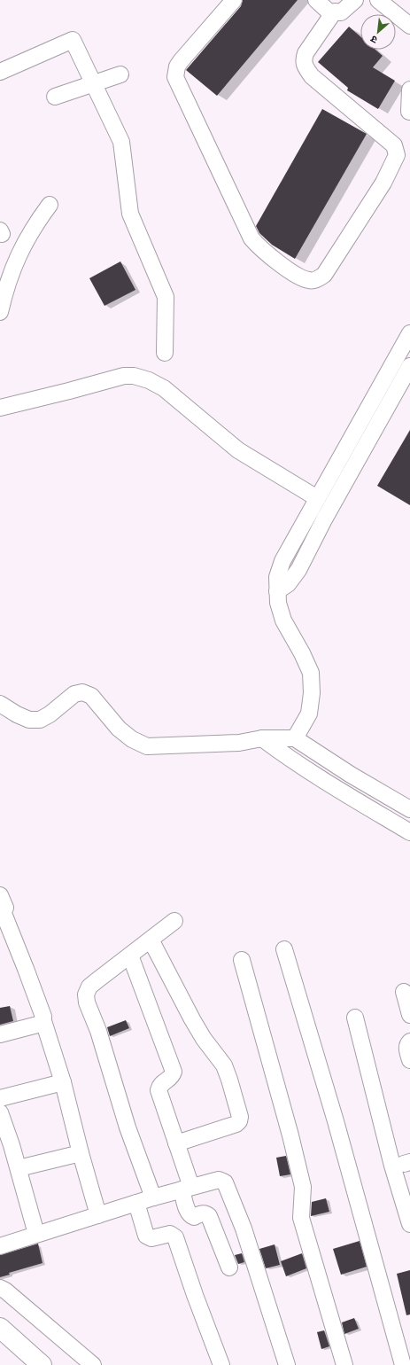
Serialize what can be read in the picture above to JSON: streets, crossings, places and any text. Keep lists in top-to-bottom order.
{
  "north": "bottom left"
}
